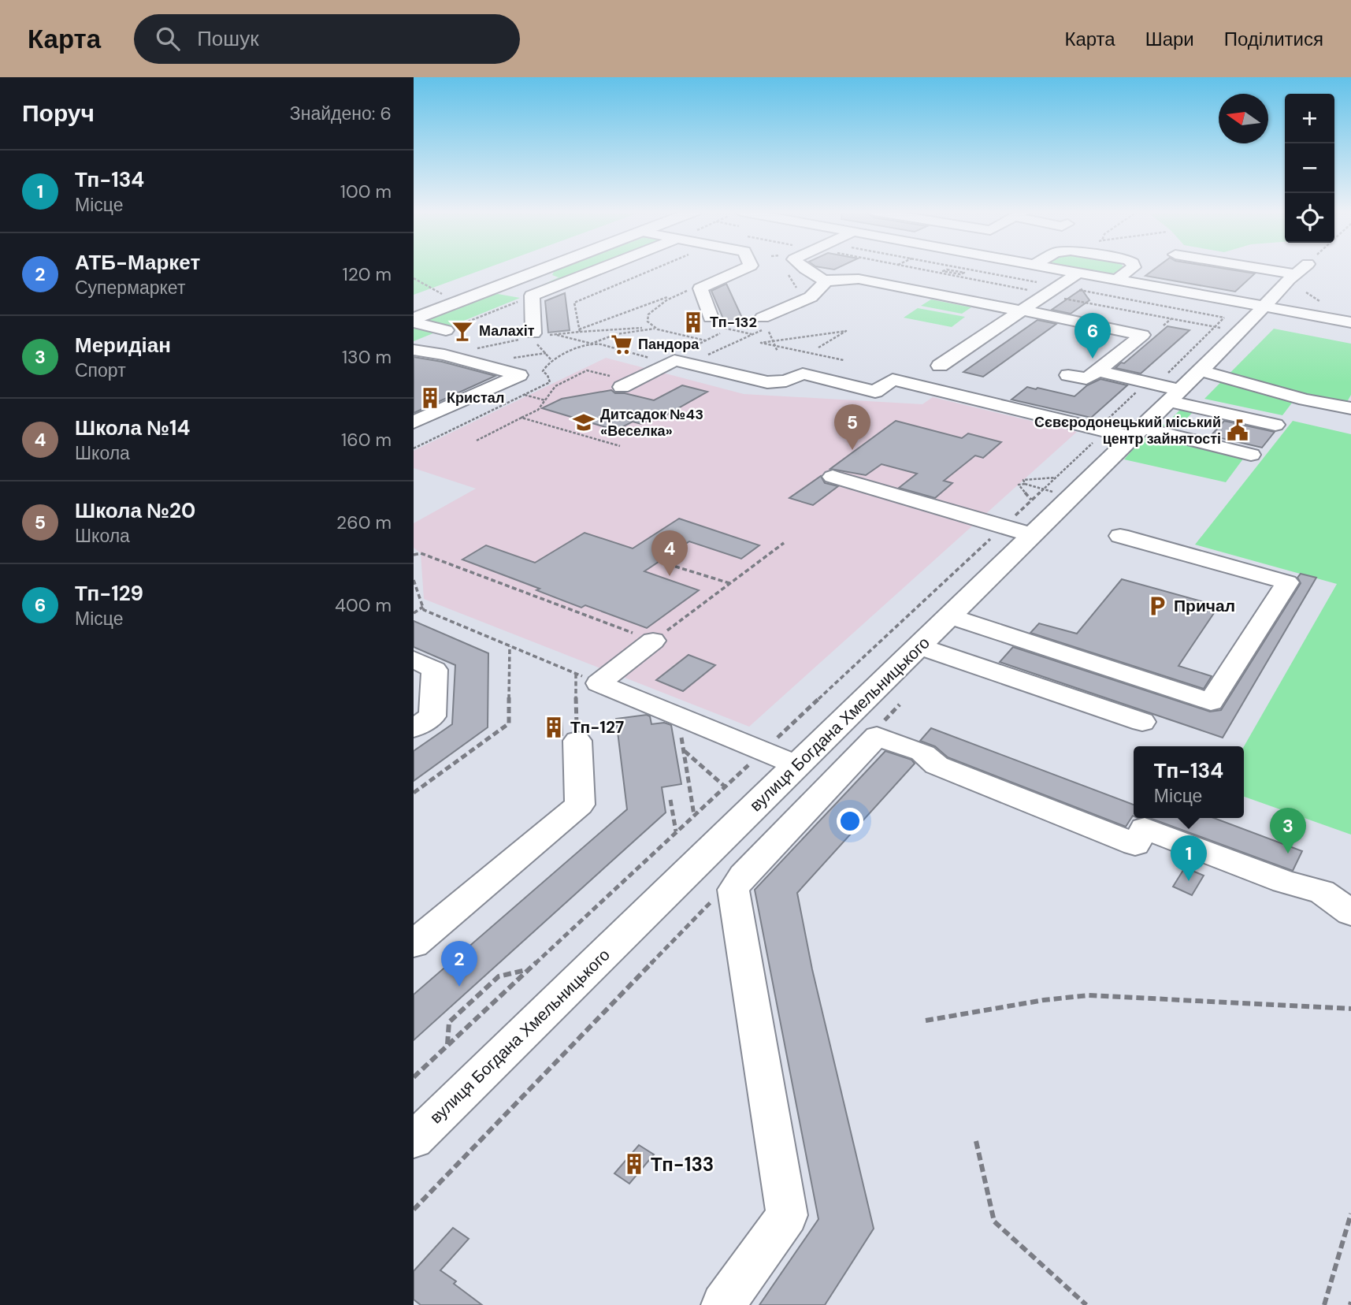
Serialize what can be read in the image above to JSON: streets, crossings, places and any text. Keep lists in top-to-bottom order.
{
  "streets": {
    "street": ["вулиця Богдана Хмельницького"]
  },
  "places": {
    "building": [
      "Тп-132",
      "Кристал",
      "Тп-127",
      "Тп-133"
    ],
    "bar": ["Малахіт"],
    "supermarket": ["Пандора"],
    "school or university": ["Дитсадок №43 «Веселка»"],
    "public building": ["Сєвєродонецький міський центр зайнятості"],
    "parking": ["Причал"]
  },
  "north": "left",
  "page": {
    "header": "Карта",
    "search": "Пошук",
    "nav": ["Карта", "Шари", "Поділитися"],
    "heading": ["Поруч", "Знайдено: 6"],
    "map_buttons": ["+", "−"],
    "list": [
      {
        "mark": "1",
        "name": "Тп-134",
        "note": "Місце",
        "value": "100 m"
      },
      {
        "mark": "2",
        "name": "АТБ-Маркет",
        "note": "Супермаркет",
        "value": "120 m"
      },
      {
        "mark": "3",
        "name": "Меридіан",
        "note": "Спорт",
        "value": "130 m"
      },
      {
        "mark": "4",
        "name": "Школа №14",
        "note": "Школа",
        "value": "160 m"
      },
      {
        "mark": "5",
        "name": "Школа №20",
        "note": "Школа",
        "value": "260 m"
      },
      {
        "mark": "6",
        "name": "Тп-129",
        "note": "Місце",
        "value": "400 m"
      }
    ],
    "pins": [
      "6",
      "5",
      "4",
      "3",
      "1",
      "2"
    ],
    "popup": ["Тп-134", "Місце"]
  }
}
